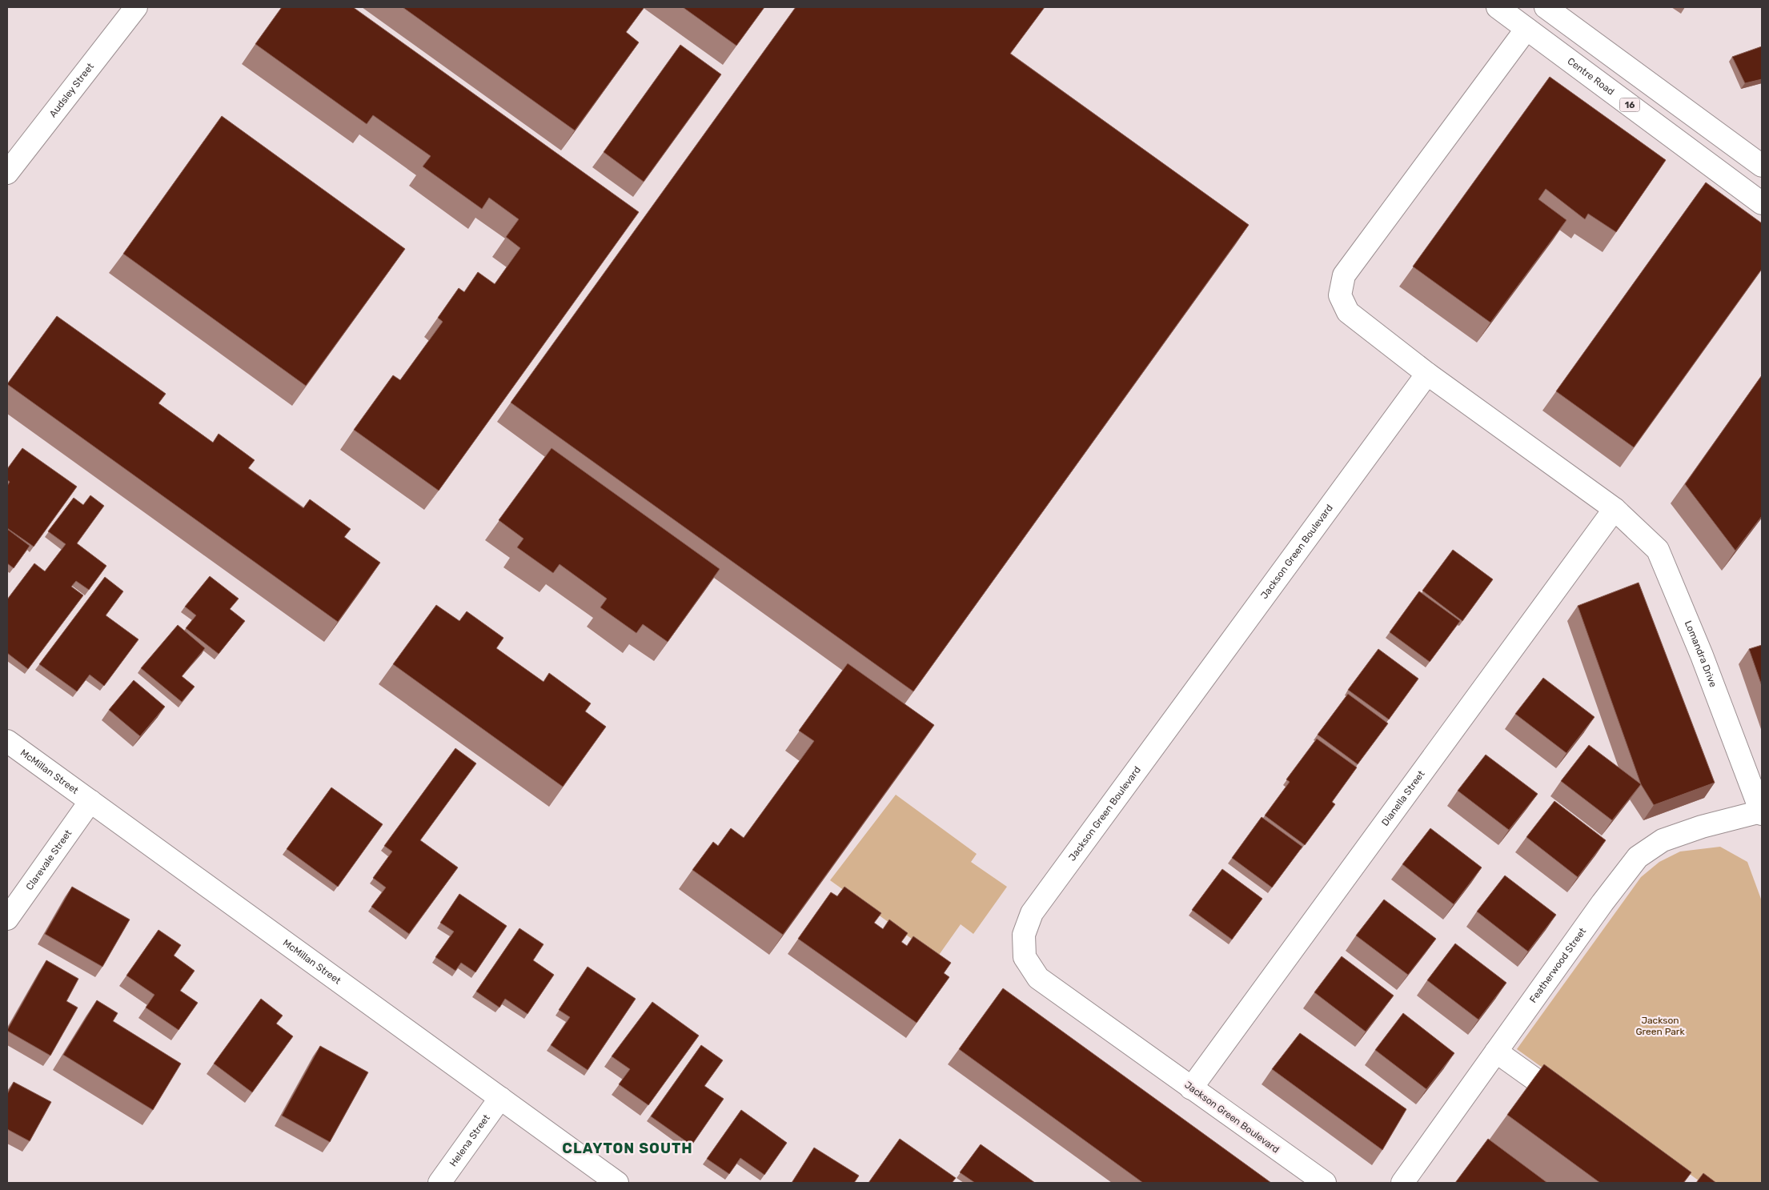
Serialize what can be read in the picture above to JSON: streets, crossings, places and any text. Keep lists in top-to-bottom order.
{
  "streets": {
    "street": [
      "Centre Road",
      "Audsley Street",
      "16",
      "Jackson Green Boulevard",
      "Lomandra Drive",
      "McMillan Street",
      "Dianella Street",
      "Clarevale Street",
      "Featherwood Street",
      "Helena Street"
    ]
  },
  "crossings": [
    ["Centre Road", "Lomandra Drive"],
    ["Jackson Green Boulevard", "Lomandra Drive"],
    ["Jackson Green Boulevard", "Dianella Street"],
    ["Lomandra Drive", "Dianella Street"],
    ["Lomandra Drive", "Featherwood Street"],
    ["McMillan Street", "Clarevale Street"],
    ["McMillan Street", "Helena Street"]
  ],
  "districts": ["CLAYTON SOUTH"],
  "parks": ["Jackson Green Park"]
}
